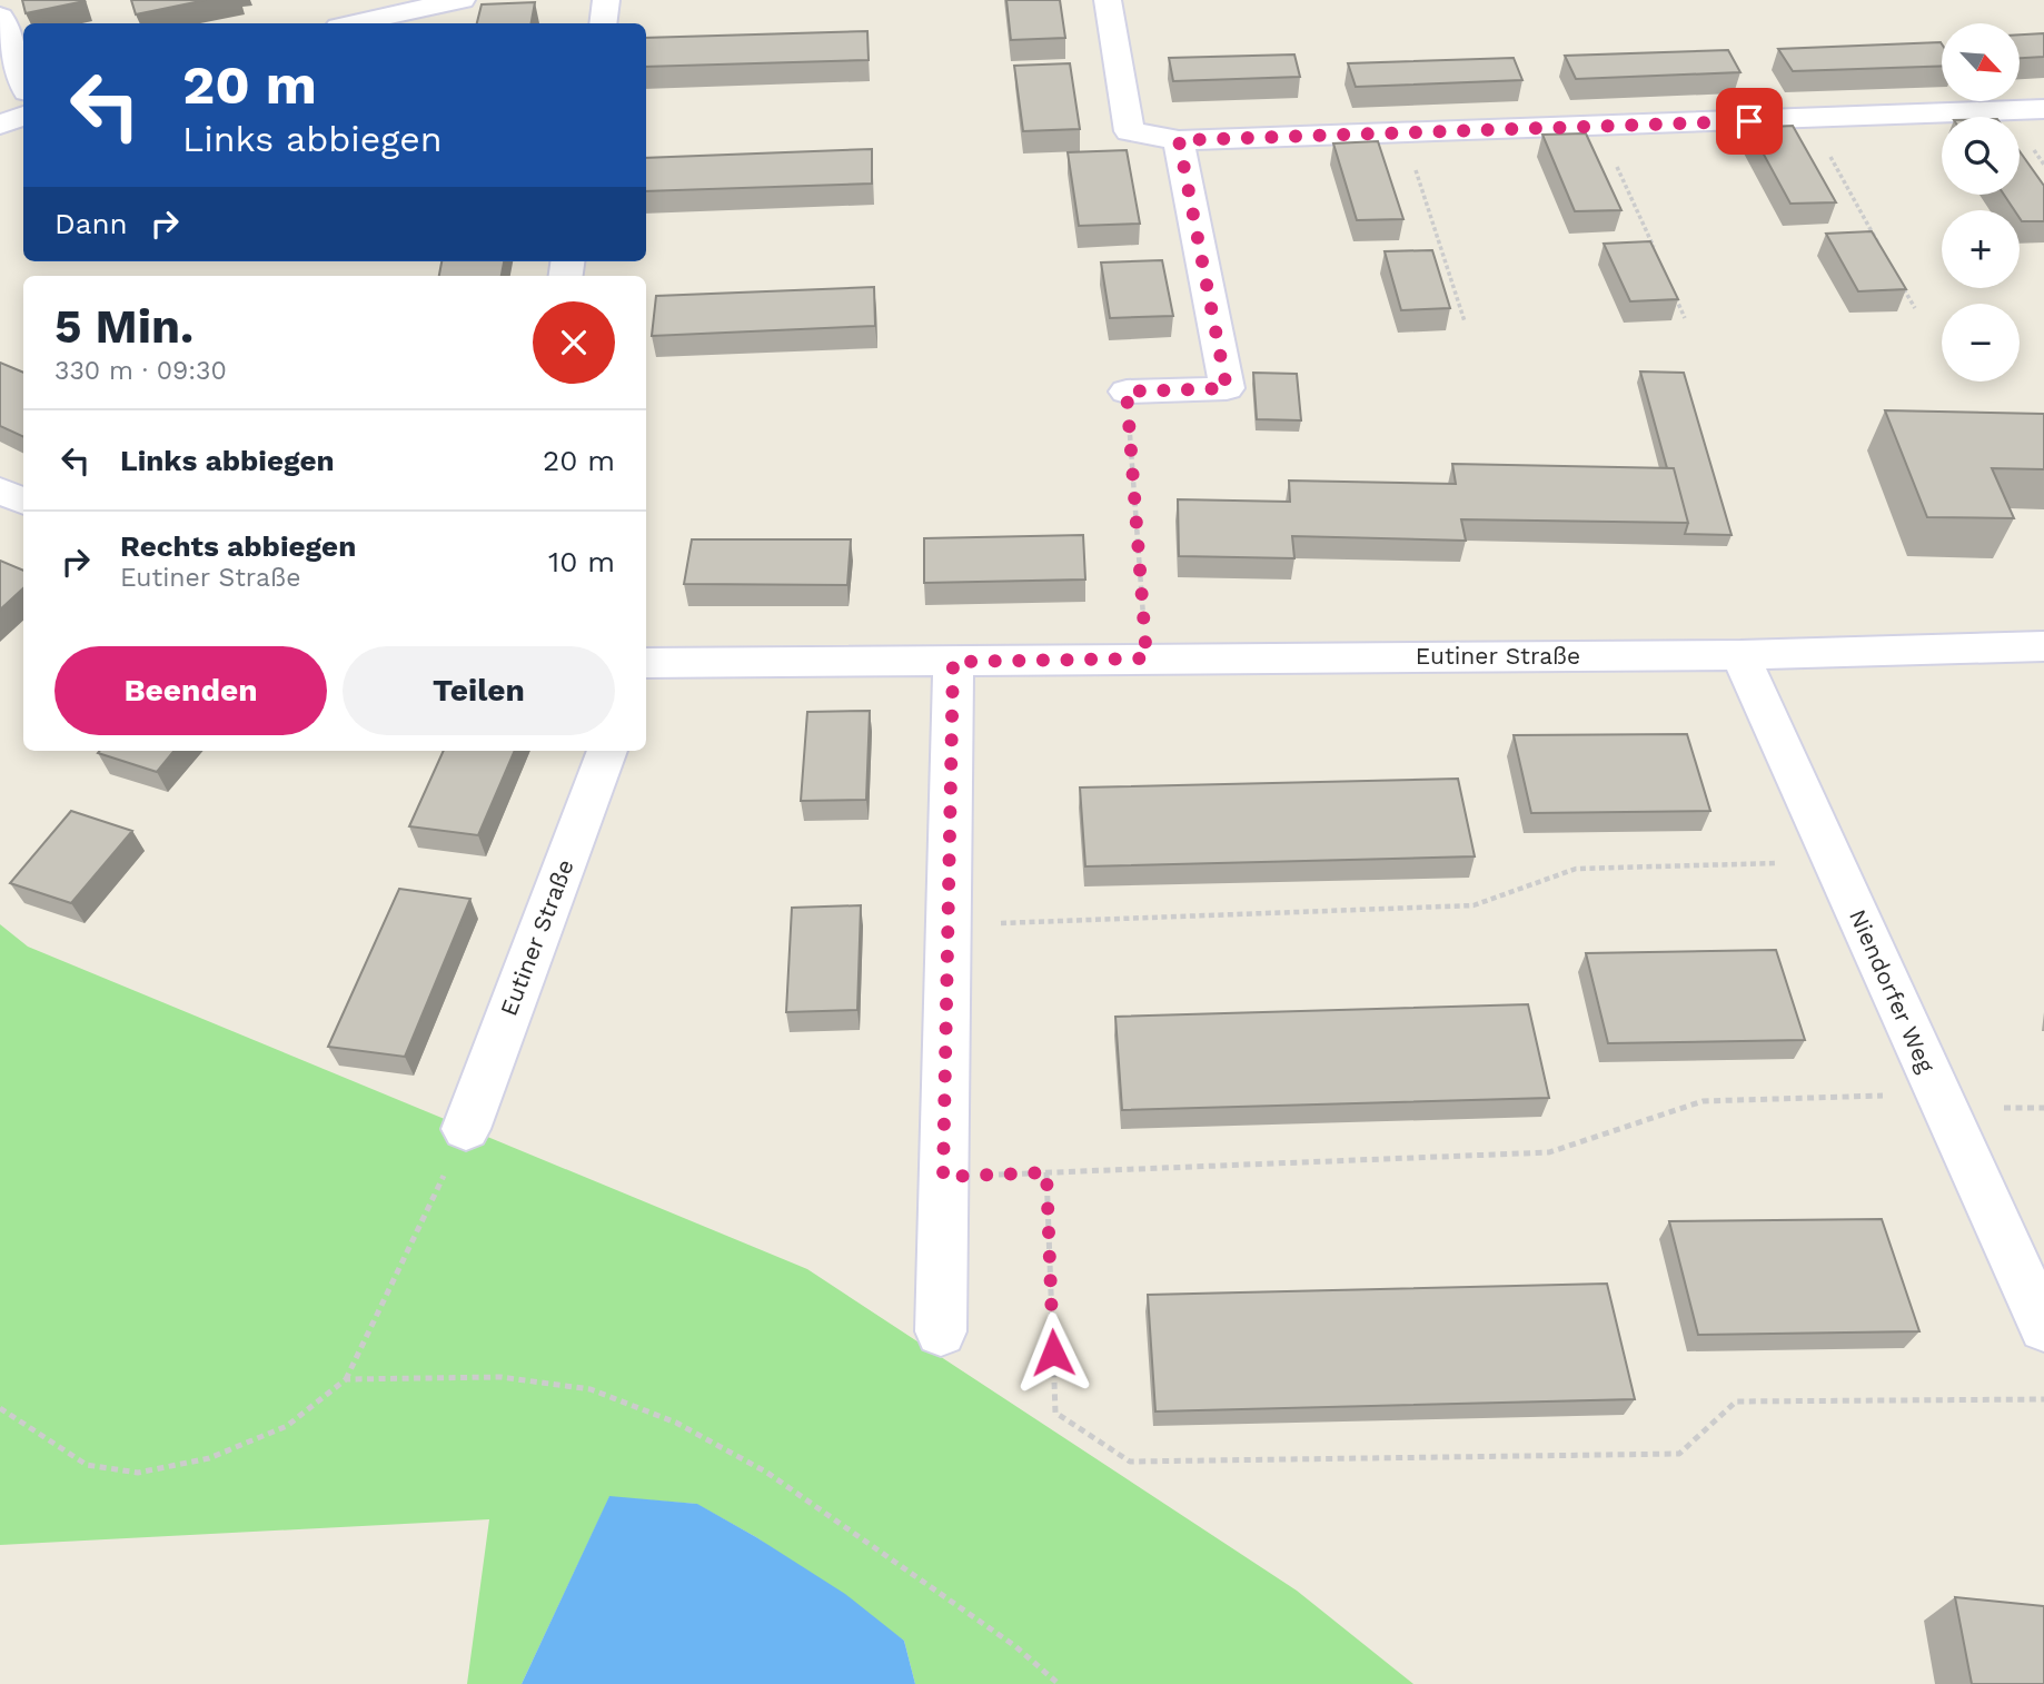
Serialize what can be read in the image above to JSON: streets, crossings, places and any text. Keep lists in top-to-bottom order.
{
  "streets": {
    "street": ["Eutiner Straße", "Niendorfer Weg"]
  },
  "crossings": [
    ["Eutiner Straße", "Niendorfer Weg"]
  ],
  "north": "bottom right",
  "page": {
    "map_buttons": ["+", "−"],
    "turn": ["20 m", "Links abbiegen"],
    "then": "Dann",
    "heading": ["5 Min.", "330 m · 09:30"],
    "list": [
      {
        "name": "Links abbiegen",
        "value": "20 m"
      },
      {
        "name": "Rechts abbiegen",
        "note": "Eutiner Straße",
        "value": "10 m"
      }
    ],
    "buttons": ["Beenden", "Teilen"]
  }
}
